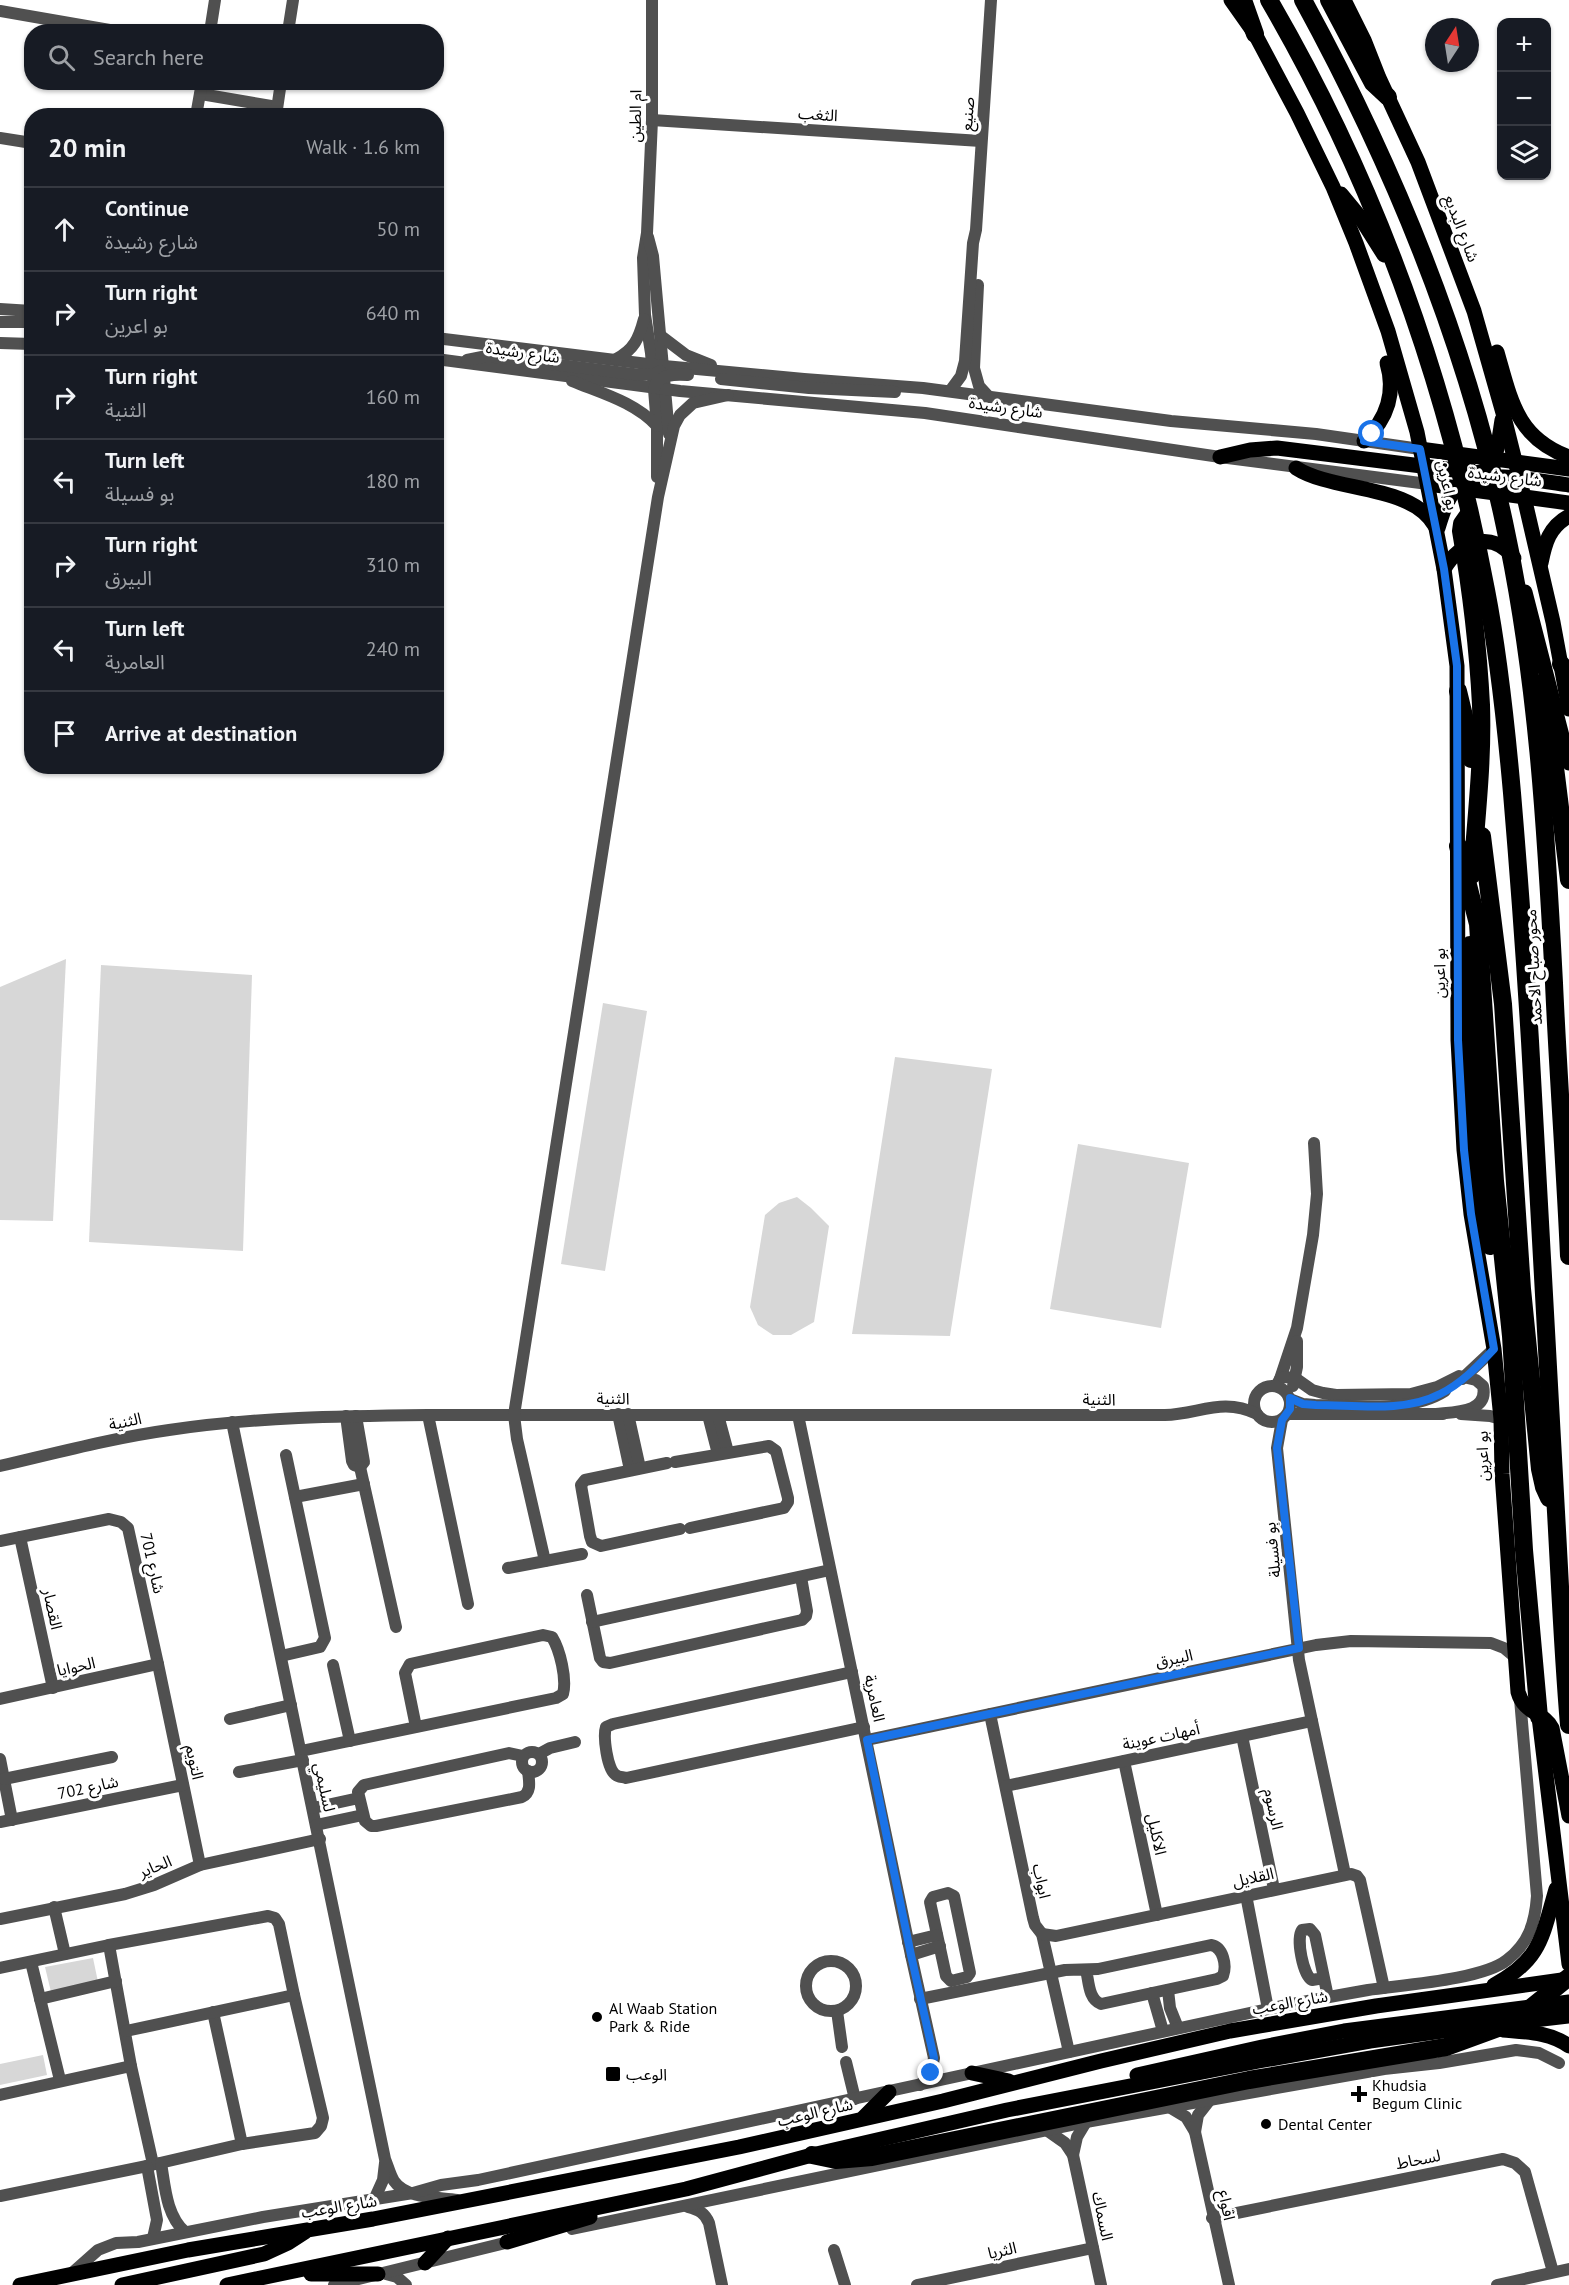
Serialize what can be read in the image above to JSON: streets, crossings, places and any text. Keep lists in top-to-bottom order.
{
  "streets": {
    "highway": ["بو اعرين", "محور صباح الاحمد"],
    "main road": ["شارع البديع", "شارع رشيدة", "شارع الوعب"],
    "street": [
      "الثغب",
      "صنيع",
      "ام الطين",
      "الثنية",
      "بو فسيلة",
      "شارع 701",
      "القصار",
      "البيرق",
      "الحوايا",
      "العامرية",
      "أمهات عوينة",
      "التويم",
      "شارع 702",
      "لسليمي",
      "الرسوم",
      "الاكليل",
      "الحاير",
      "القلايل",
      "ابواب",
      "لسحاط",
      "اقواع",
      "السماك",
      "الثريا"
    ]
  },
  "crossings": [
    ["الثغب", "صنيع"],
    ["الثغب", "ام الطين"],
    ["صنيع", "شارع رشيدة"],
    ["ام الطين", "شارع رشيدة"],
    ["شارع البديع", "شارع رشيدة"],
    ["شارع رشيدة", "بو اعرين"],
    ["بو اعرين", "شارع الوعب"],
    ["الثنية", "بو فسيلة"],
    ["الثنية", "العامرية"],
    ["الثنية", "لسليمي"],
    ["بو فسيلة", "البيرق"],
    ["شارع 701", "القصار"],
    ["شارع 701", "الحوايا"],
    ["شارع 701", "التويم"],
    ["القصار", "الحوايا"],
    ["البيرق", "العامرية"],
    ["البيرق", "ابواب"],
    ["الحوايا", "التويم"],
    ["أمهات عوينة", "الرسوم"],
    ["أمهات عوينة", "الاكليل"],
    ["أمهات عوينة", "ابواب"],
    ["التويم", "شارع 702"],
    ["التويم", "الحاير"],
    ["لسليمي", "الحاير"],
    ["لسليمي", "شارع الوعب"],
    ["الرسوم", "القلايل"],
    ["الاكليل", "القلايل"],
    ["القلايل", "ابواب"],
    ["ابواب", "شارع الوعب"],
    ["لسحاط", "اقواع"],
    ["السماك", "الثريا"]
  ],
  "places": {
    "other": ["Al Waab Station Park & Ride", "Dental Center"],
    "transit": ["الوعب"],
    "health": ["Khudsia Begum Clinic"]
  },
  "north": "top",
  "page": {
    "map_buttons": ["+", "−"],
    "search": "Search here",
    "heading": ["20 min", "Walk · 1.6 km"],
    "list": [
      ["Continue", "شارع رشيدة", "50 m"],
      ["Turn right", "بو اعرين", "640 m"],
      ["Turn right", "الثنية", "160 m"],
      ["Turn left", "بو فسيلة", "180 m"],
      ["Turn right", "البيرق", "310 m"],
      ["Turn left", "العامرية", "240 m"],
      "Arrive at destination"
    ]
  }
}
